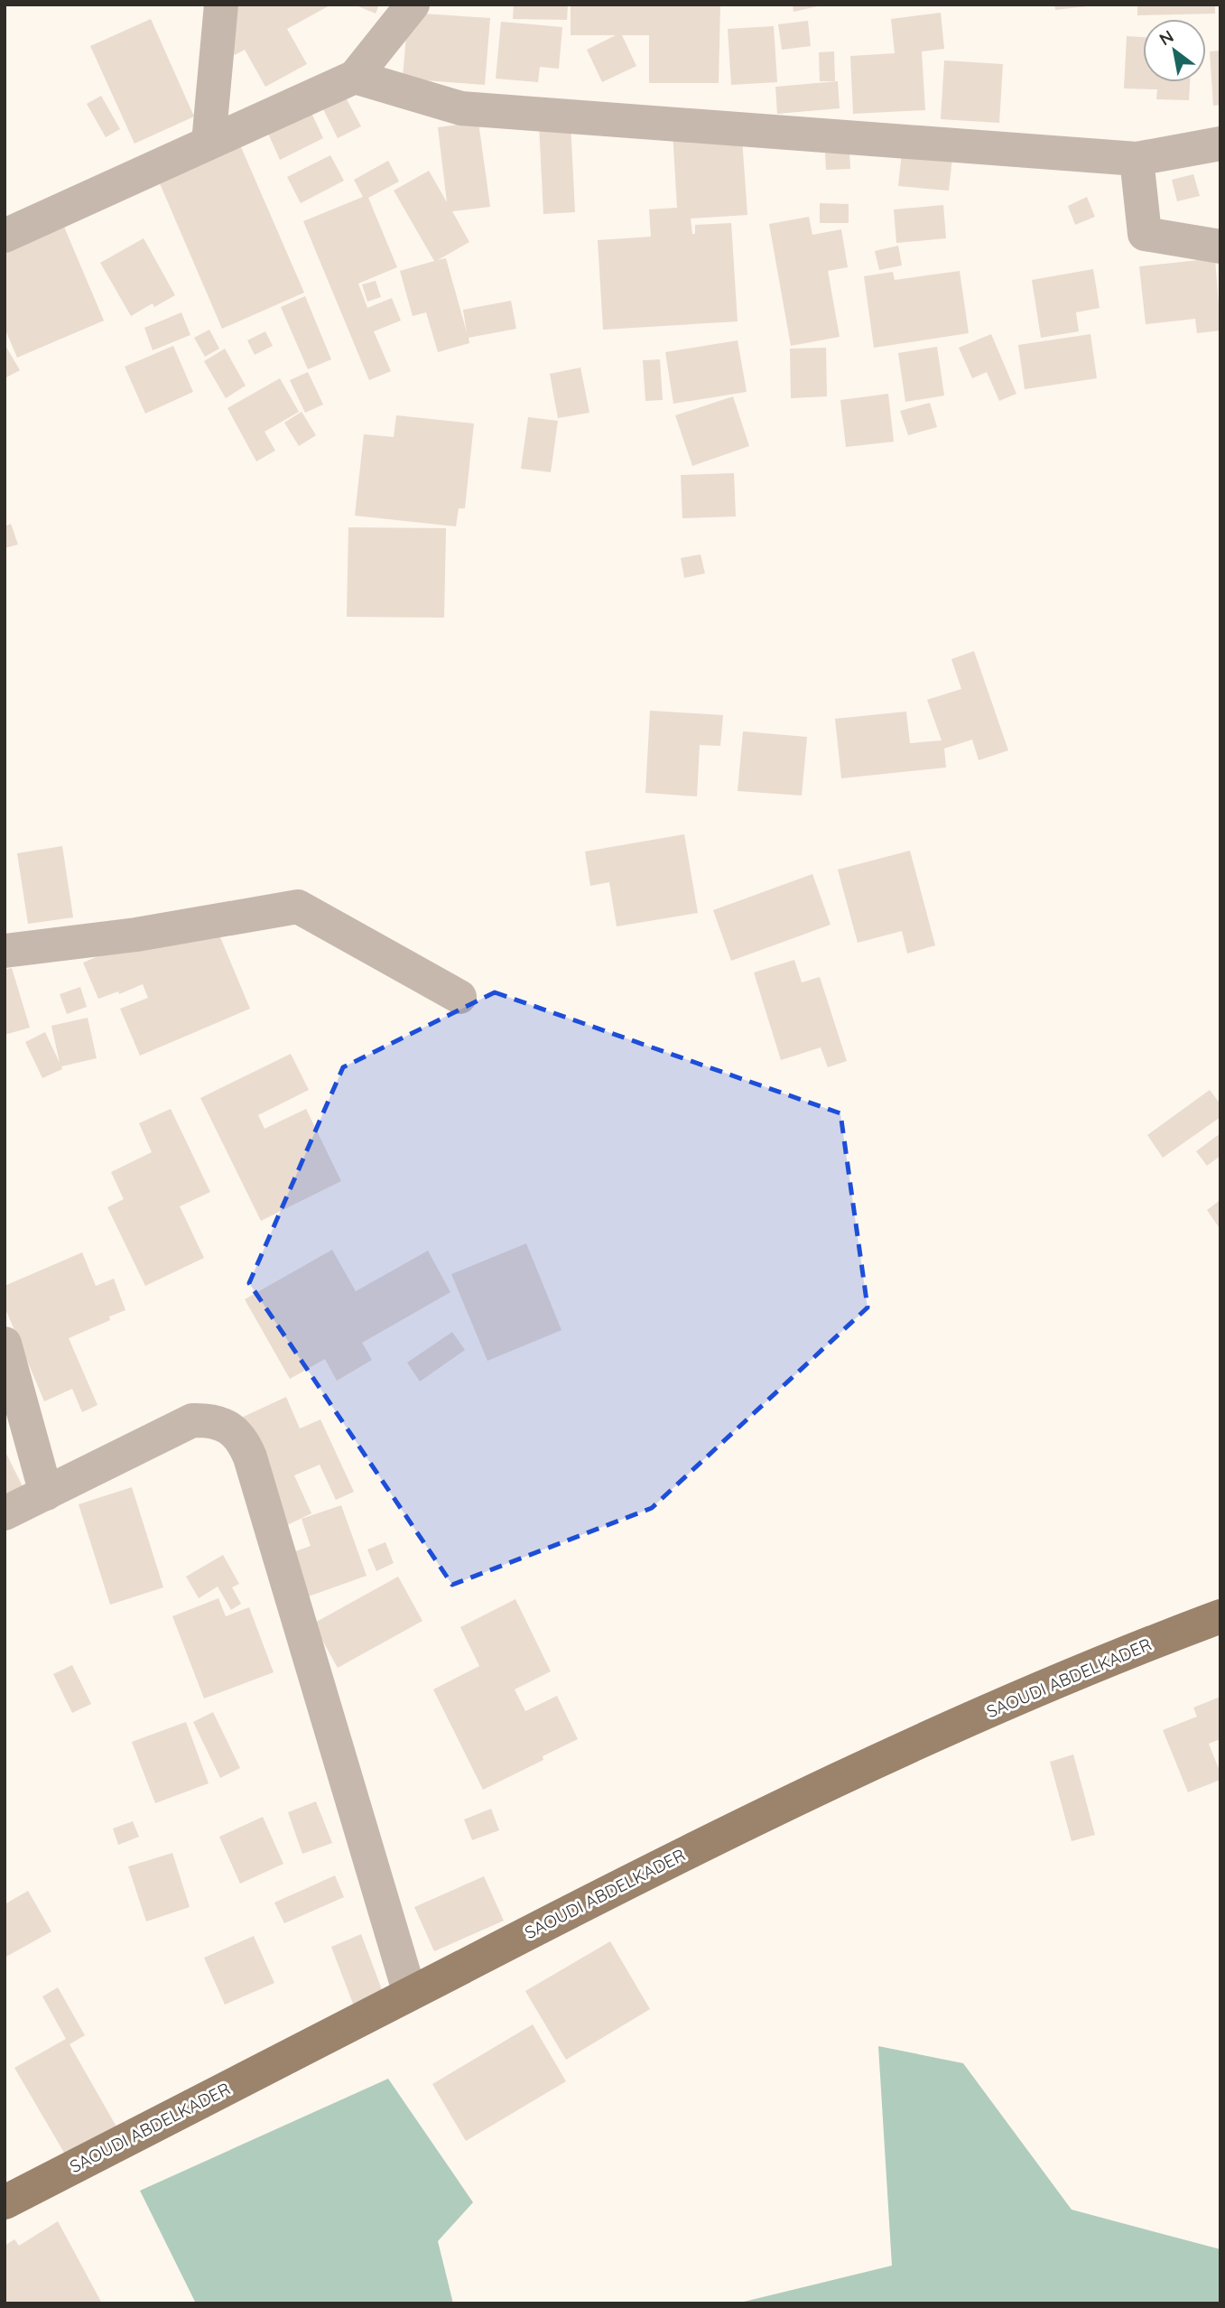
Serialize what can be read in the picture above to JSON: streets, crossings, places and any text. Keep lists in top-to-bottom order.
{
  "streets": {
    "main road": ["SAOUDI ABDELKADER"]
  },
  "north": "top left"
}
